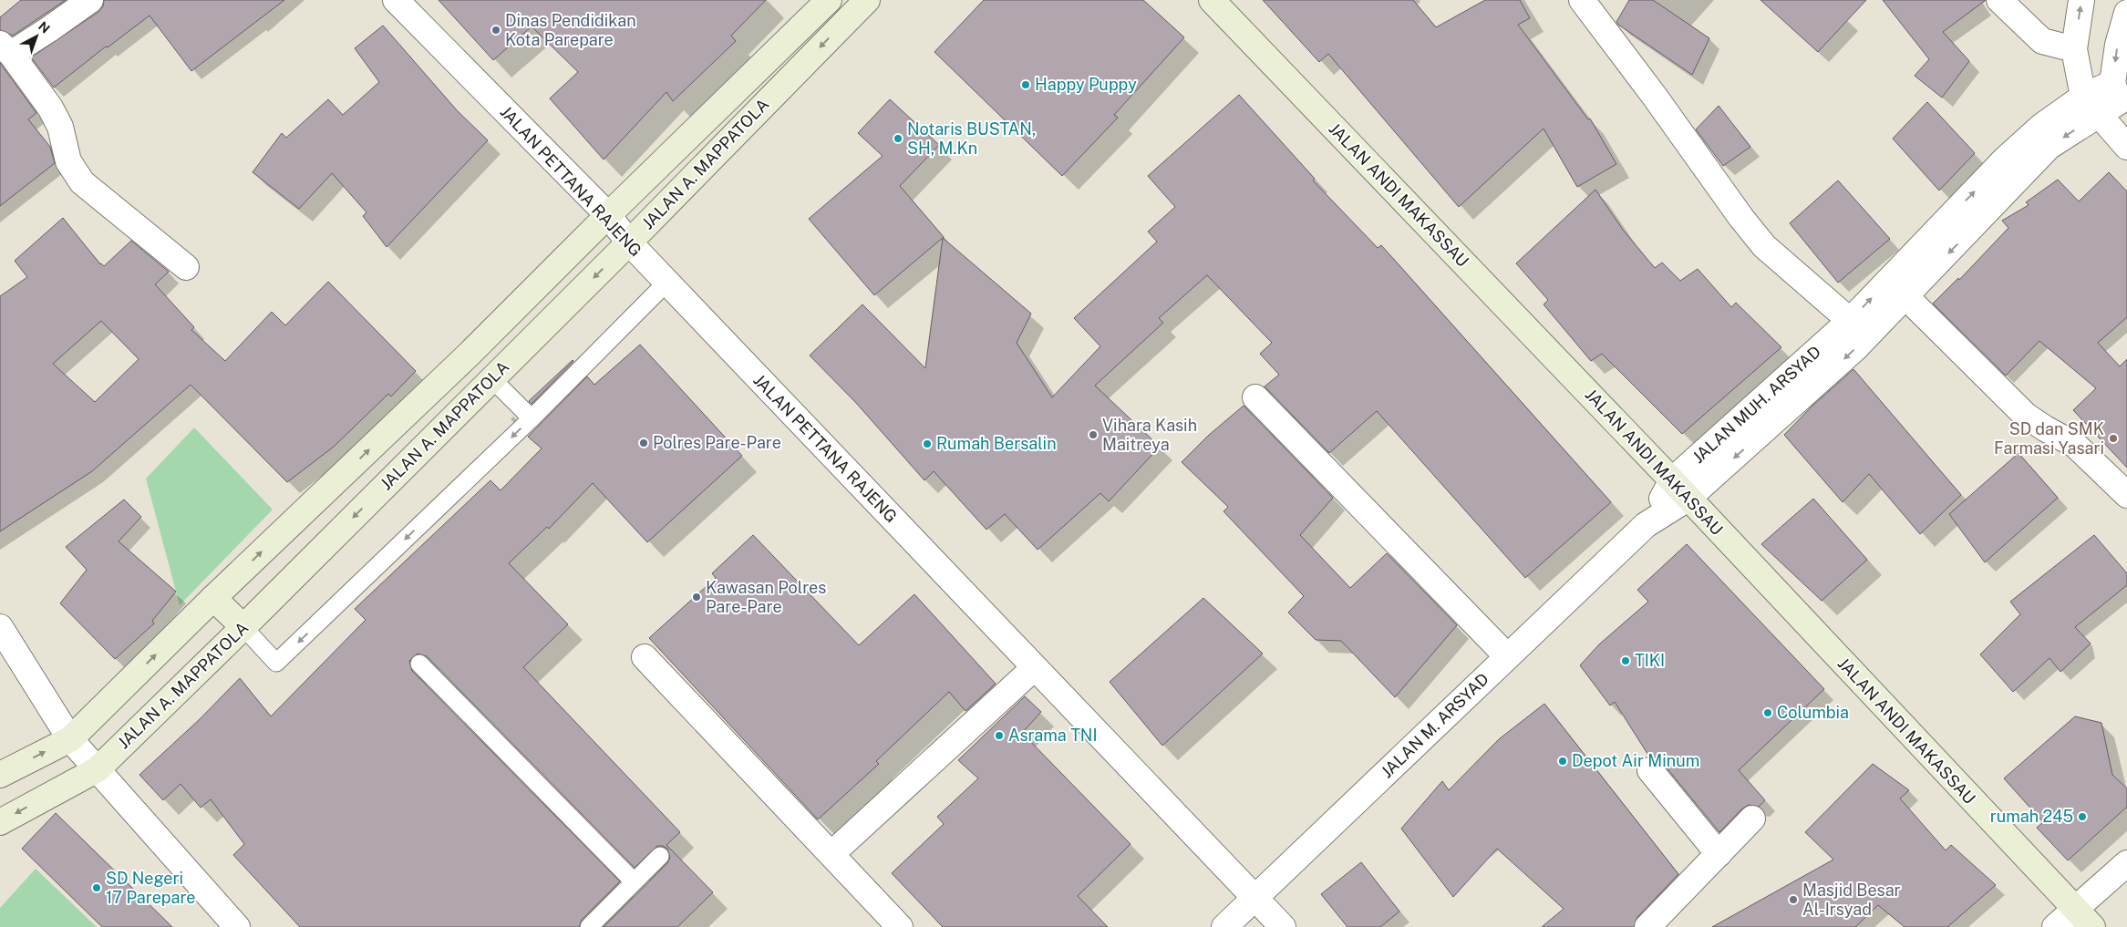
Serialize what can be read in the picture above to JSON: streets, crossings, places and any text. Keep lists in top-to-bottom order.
{
  "streets": {
    "street": [
      "JALAN A. MAPPATOLA",
      "JALAN PETTANA RAJENG",
      "JALAN ANDI MAKASSAU",
      "JALAN MUH. ARSYAD",
      "JALAN M. ARSYAD"
    ]
  },
  "crossings": [
    ["JALAN A. MAPPATOLA", "JALAN PETTANA RAJENG"],
    ["JALAN PETTANA RAJENG", "JALAN M. ARSYAD"],
    ["JALAN ANDI MAKASSAU", "JALAN MUH. ARSYAD"],
    ["JALAN MUH. ARSYAD", "JALAN M. ARSYAD"]
  ],
  "places": [
    "Dinas Pendidikan Kota Parepare",
    "Happy Puppy",
    "Notaris BUSTAN, SH, M.Kn",
    "Vihara Kasih Maitreya",
    "SD dan SMK Farmasi Yasari",
    "Polres Pare-Pare",
    "Rumah Bersalin",
    "Kawasan Polres Pare-Pare",
    "TIKI",
    "Columbia",
    "Asrama TNI",
    "Depot Air Minum",
    "rumah 245",
    "SD Negeri 17 Parepare",
    "Masjid Besar Al-Irsyad"
  ],
  "north": "top right"
}
